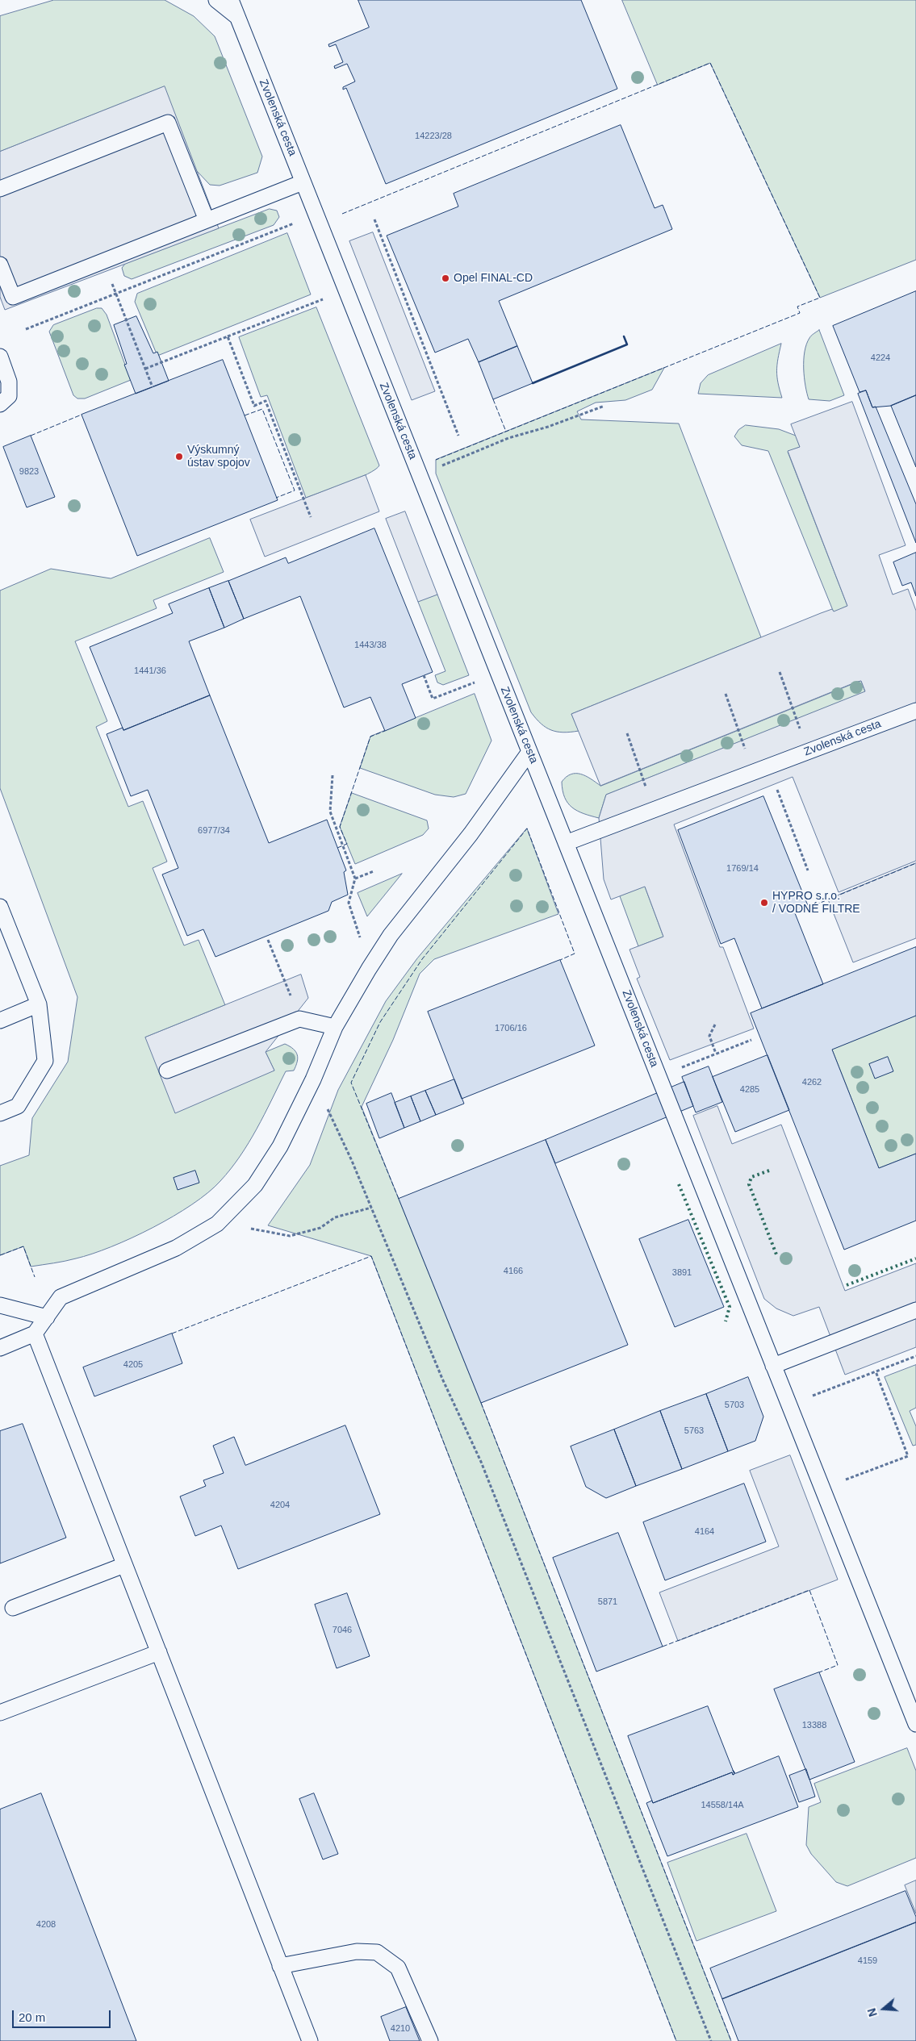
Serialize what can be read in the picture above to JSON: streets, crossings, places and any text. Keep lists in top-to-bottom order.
{
  "streets": {
    "lane": ["Zvolenská cesta"]
  },
  "places": ["Opel FINAL-CD", "Výskumný ústav spojov", "HYPRO s.r.o. / VODNÉ FILTRE"],
  "house_numbers": [
    "14223/28",
    "4224",
    "9823",
    "1443/38",
    "1441/36",
    "6977/34",
    "1769/14",
    "1706/16",
    "4262",
    "4285",
    "4166",
    "3891",
    "4205",
    "5703",
    "5763",
    "4204",
    "4164",
    "5871",
    "7046",
    "13388",
    "14558/14A",
    "4208",
    "4159",
    "4210"
  ],
  "scale_bar": "20 m",
  "north": "left"
}
